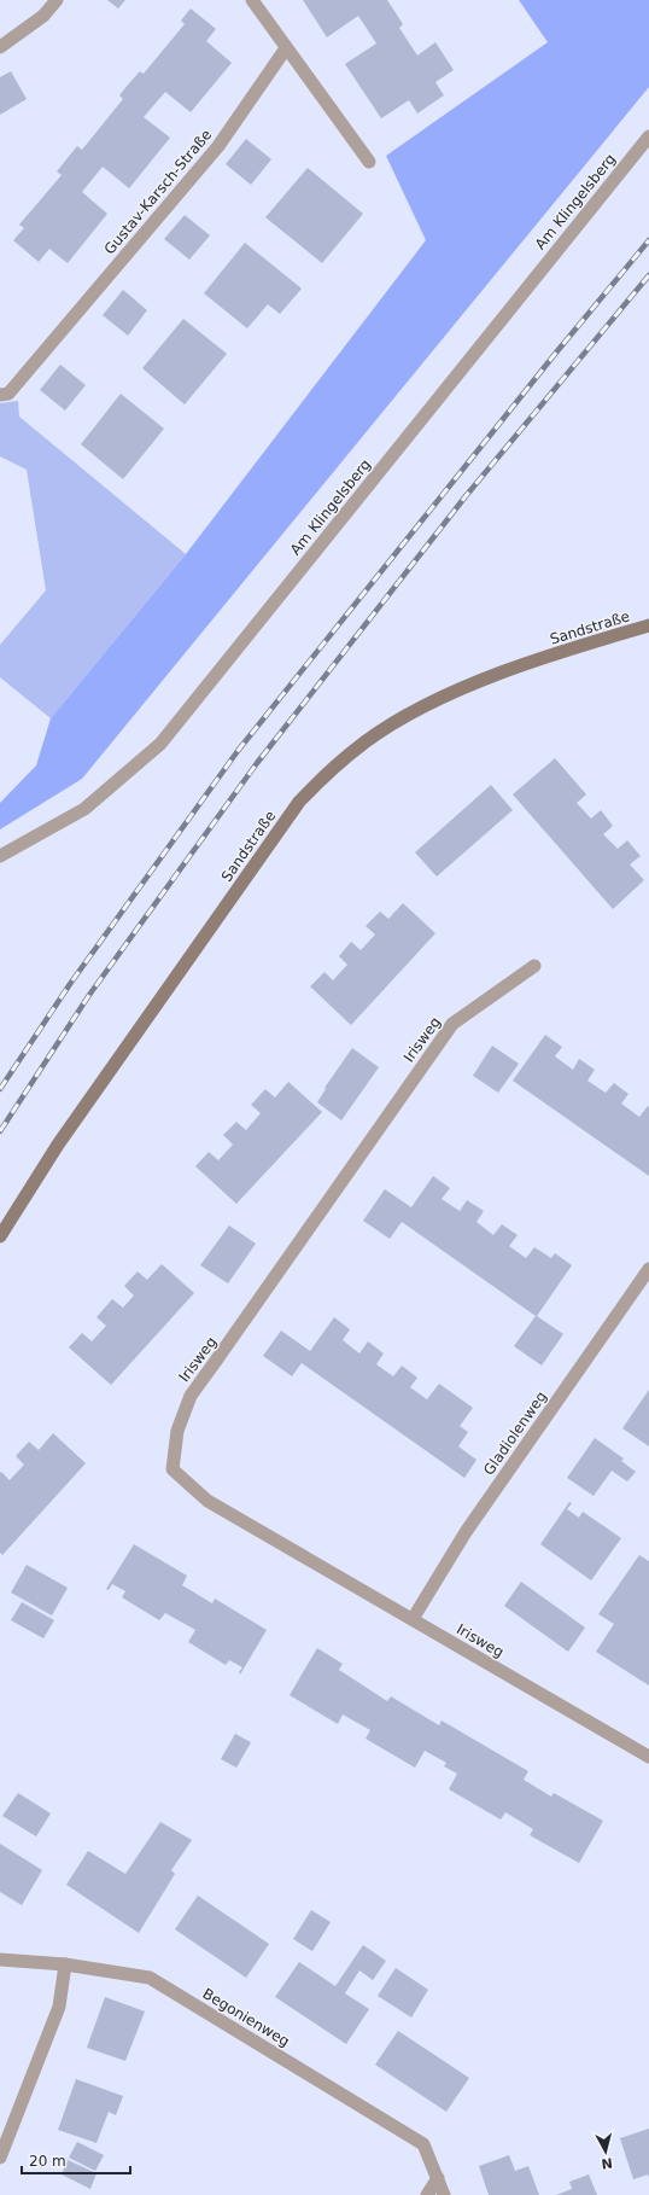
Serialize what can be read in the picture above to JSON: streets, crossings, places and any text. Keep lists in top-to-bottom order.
{
  "streets": {
    "main road": ["Sandstraße"],
    "street": [
      "Gustav-Karsch-Straße",
      "Am Klingelsberg",
      "Irisweg",
      "Gladiolenweg",
      "Begonienweg"
    ]
  },
  "crossings": [
    ["Irisweg", "Gladiolenweg"]
  ],
  "scale_bar": "20 m",
  "north": "bottom"
}
